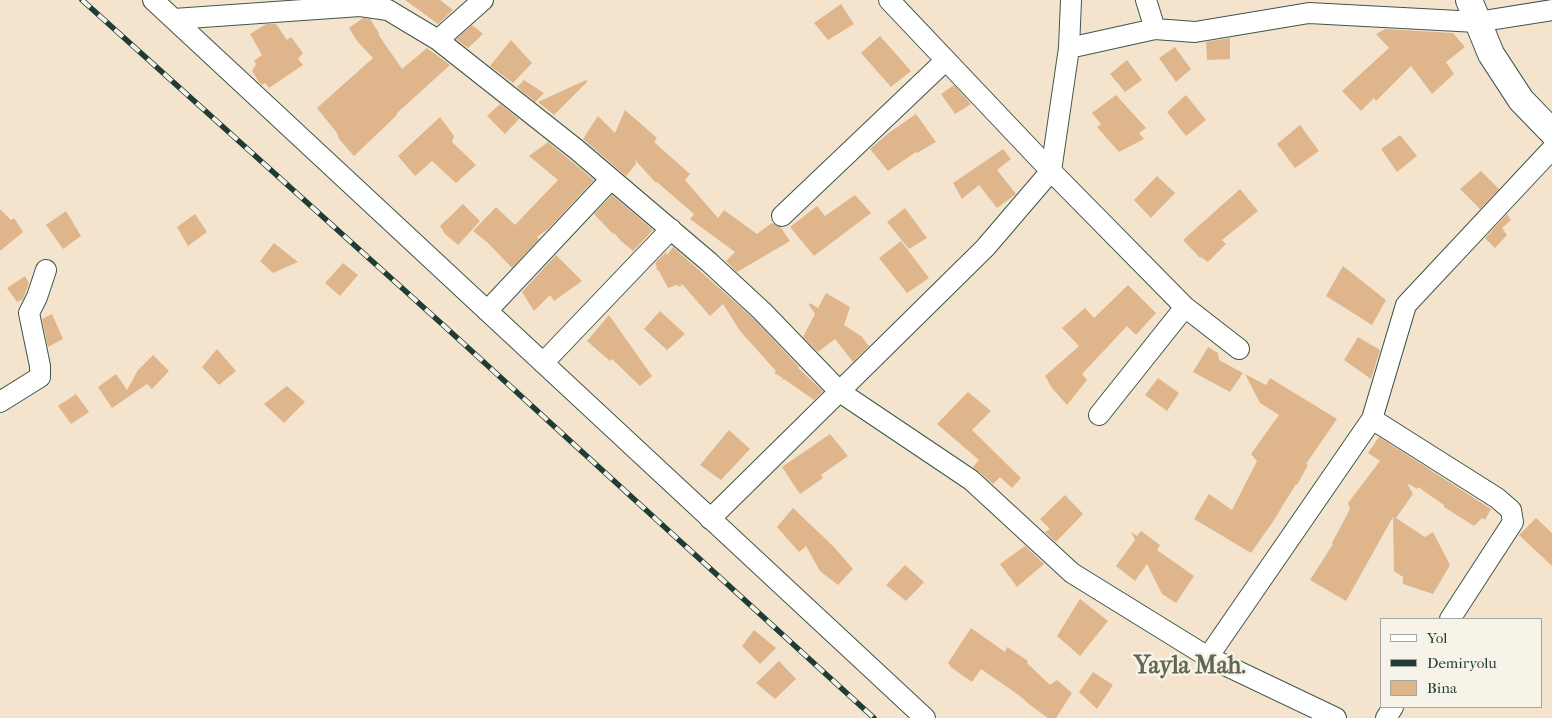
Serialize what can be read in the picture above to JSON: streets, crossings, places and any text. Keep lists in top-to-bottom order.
{
  "districts": ["Yayla Mah."],
  "legend": ["Yol", "Demiryolu", "Bina"]
}
